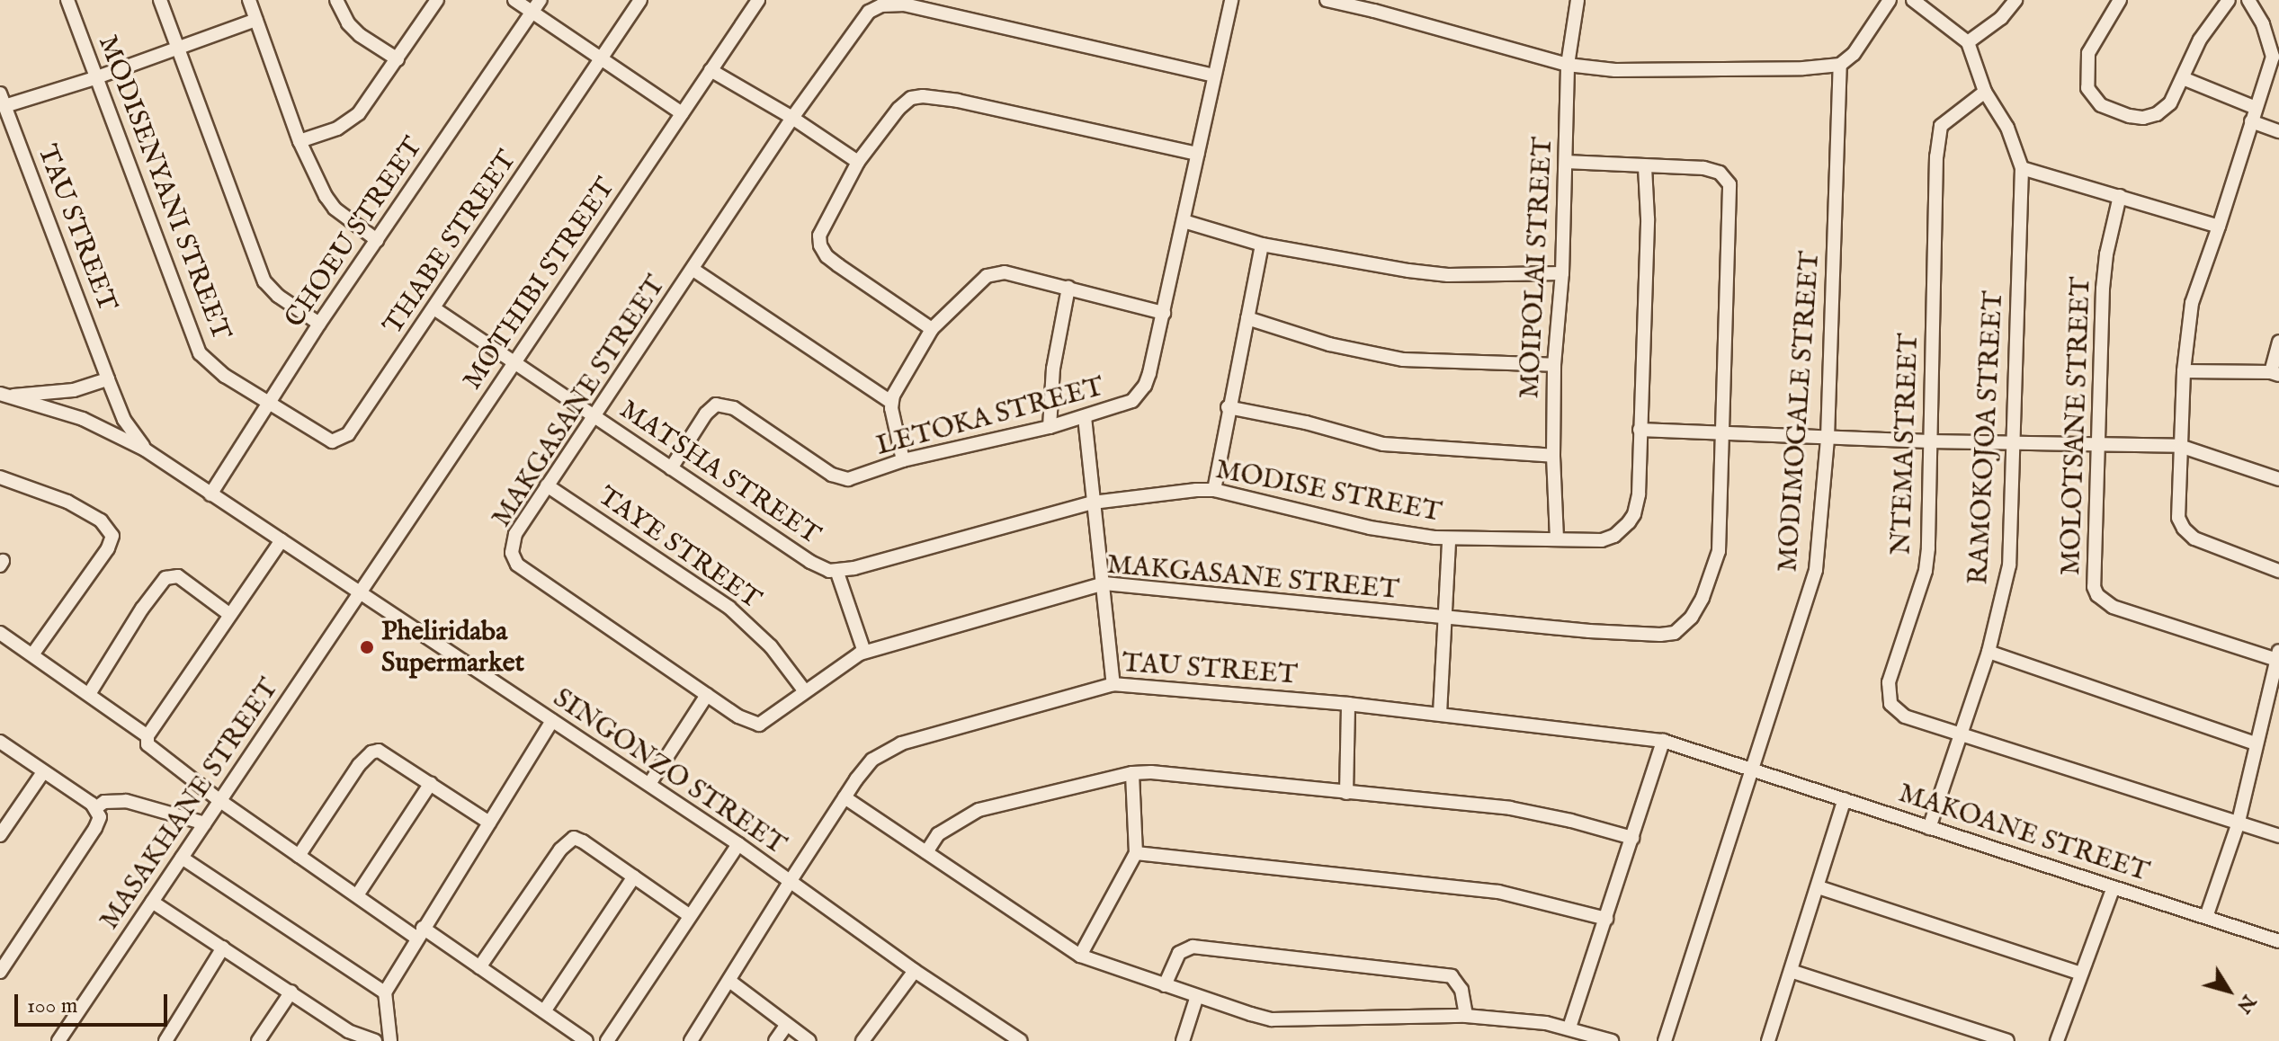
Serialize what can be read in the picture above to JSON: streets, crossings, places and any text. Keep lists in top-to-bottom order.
{
  "streets": {
    "street": [
      "MODISENYANI STREET",
      "TAU STREET",
      "CHOEU STREET",
      "THABE STREET",
      "MOIPOLAI STREET",
      "MOTHIBI STREET",
      "MAKGASANE STREET",
      "MODIMOGALE STREET",
      "LETOKA STREET",
      "MOLOTSANE STREET",
      "RAMOKOJOA STREET",
      "NTEMA STREET",
      "MATSHA STREET",
      "MODISE STREET",
      "TAYE STREET",
      "SINGONZO STREET",
      "MASAKHANE STREET",
      "MAKOANE STREET"
    ]
  },
  "crossings": [
    ["MODISENYANI STREET", "CHOEU STREET"],
    ["MODISENYANI STREET", "THABE STREET"],
    ["TAU STREET", "MODIMOGALE STREET"],
    ["TAU STREET", "SINGONZO STREET"],
    ["TAU STREET", "MAKOANE STREET"],
    ["CHOEU STREET", "THABE STREET"],
    ["CHOEU STREET", "SINGONZO STREET"],
    ["THABE STREET", "MATSHA STREET"],
    ["MOIPOLAI STREET", "MAKGASANE STREET"],
    ["MOIPOLAI STREET", "MODISE STREET"],
    ["MOTHIBI STREET", "MATSHA STREET"],
    ["MOTHIBI STREET", "SINGONZO STREET"],
    ["MOTHIBI STREET", "MASAKHANE STREET"],
    ["MAKGASANE STREET", "LETOKA STREET"],
    ["MAKGASANE STREET", "MATSHA STREET"],
    ["MAKGASANE STREET", "MODISE STREET"],
    ["MAKGASANE STREET", "TAYE STREET"],
    ["MODIMOGALE STREET", "MAKOANE STREET"],
    ["LETOKA STREET", "MATSHA STREET"],
    ["RAMOKOJOA STREET", "NTEMA STREET"],
    ["RAMOKOJOA STREET", "MAKOANE STREET"],
    ["MATSHA STREET", "MODISE STREET"],
    ["SINGONZO STREET", "MASAKHANE STREET"]
  ],
  "places": ["Pheliridaba Supermarket"],
  "scale_bar": "100 m",
  "north": "bottom right"
}
